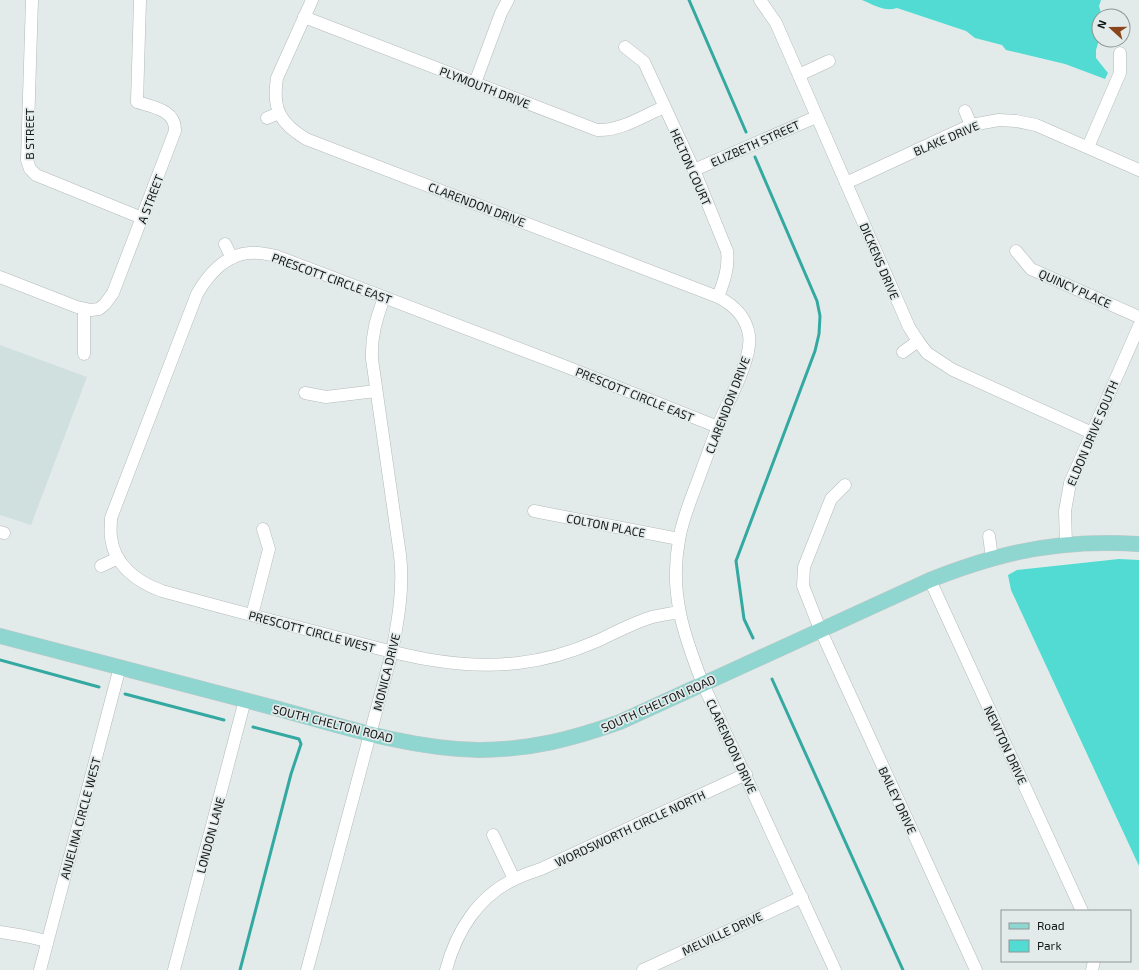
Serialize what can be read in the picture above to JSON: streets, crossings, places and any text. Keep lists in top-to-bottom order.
{
  "streets": {
    "main road": ["SOUTH CHELTON ROAD"],
    "street": [
      "PLYMOUTH DRIVE",
      "B STREET",
      "BLAKE DRIVE",
      "ELIZBETH STREET",
      "HELTON COURT",
      "A STREET",
      "CLARENDON DRIVE",
      "DICKENS DRIVE",
      "PRESCOTT CIRCLE EAST",
      "QUINCY PLACE",
      "ELDON DRIVE SOUTH",
      "COLTON PLACE",
      "PRESCOTT CIRCLE WEST",
      "MONICA DRIVE",
      "NEWTON DRIVE",
      "BAILEY DRIVE",
      "ANJELINA CIRCLE WEST",
      "WORDSWORTH CIRCLE NORTH",
      "LONDON LANE",
      "MELVILLE DRIVE"
    ]
  },
  "crossings": [
    ["PLYMOUTH DRIVE", "HELTON COURT"],
    ["PLYMOUTH DRIVE", "CLARENDON DRIVE"],
    ["B STREET", "A STREET"],
    ["BLAKE DRIVE", "DICKENS DRIVE"],
    ["ELIZBETH STREET", "HELTON COURT"],
    ["ELIZBETH STREET", "DICKENS DRIVE"],
    ["HELTON COURT", "CLARENDON DRIVE"],
    ["CLARENDON DRIVE", "PRESCOTT CIRCLE EAST"],
    ["CLARENDON DRIVE", "COLTON PLACE"],
    ["CLARENDON DRIVE", "PRESCOTT CIRCLE WEST"],
    ["CLARENDON DRIVE", "SOUTH CHELTON ROAD"],
    ["CLARENDON DRIVE", "WORDSWORTH CIRCLE NORTH"],
    ["CLARENDON DRIVE", "MELVILLE DRIVE"],
    ["DICKENS DRIVE", "ELDON DRIVE SOUTH"],
    ["PRESCOTT CIRCLE EAST", "PRESCOTT CIRCLE WEST"],
    ["PRESCOTT CIRCLE EAST", "MONICA DRIVE"],
    ["ELDON DRIVE SOUTH", "SOUTH CHELTON ROAD"],
    ["PRESCOTT CIRCLE WEST", "MONICA DRIVE"],
    ["MONICA DRIVE", "SOUTH CHELTON ROAD"],
    ["SOUTH CHELTON ROAD", "NEWTON DRIVE"],
    ["SOUTH CHELTON ROAD", "BAILEY DRIVE"],
    ["SOUTH CHELTON ROAD", "ANJELINA CIRCLE WEST"],
    ["SOUTH CHELTON ROAD", "LONDON LANE"]
  ],
  "legend": ["Road", "Park"],
  "north": "left"
}
